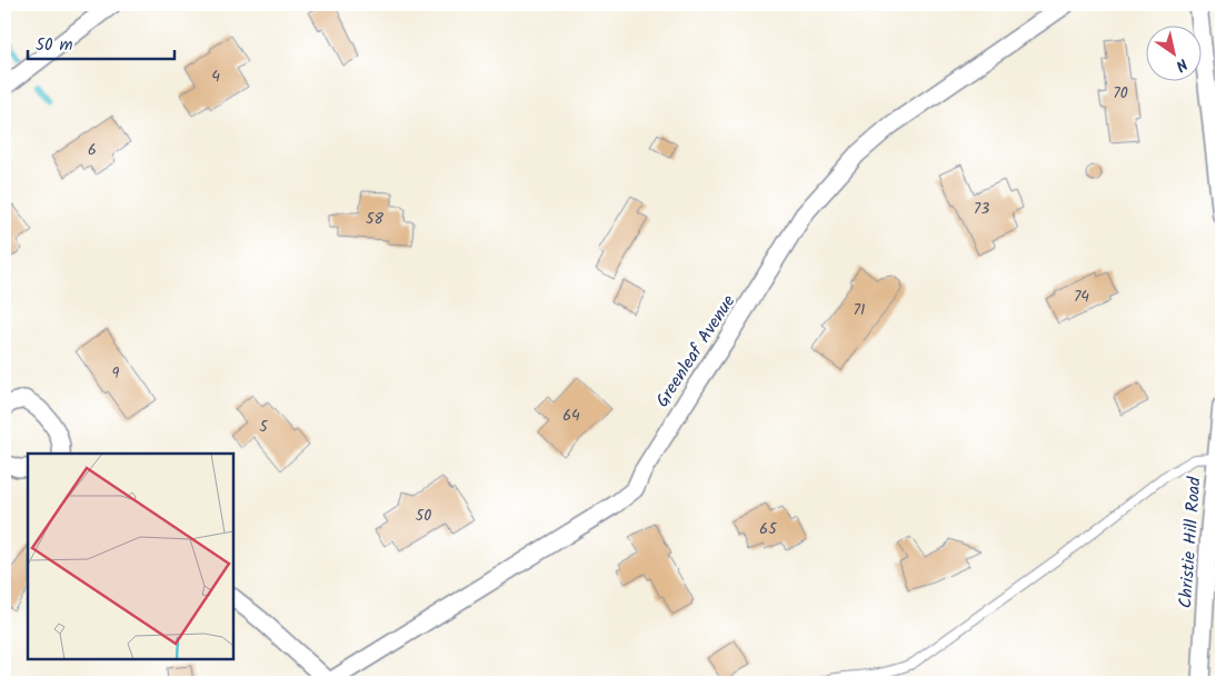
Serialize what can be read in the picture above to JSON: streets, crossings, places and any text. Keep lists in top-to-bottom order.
{
  "streets": {
    "street": ["Greenleaf Avenue", "Christie Hill Road"]
  },
  "house_numbers": [
    "4",
    "70",
    "6",
    "73",
    "58",
    "74",
    "71",
    "9",
    "64",
    "5",
    "50",
    "65"
  ],
  "scale_bar": "50 m",
  "north": "bottom right"
}
